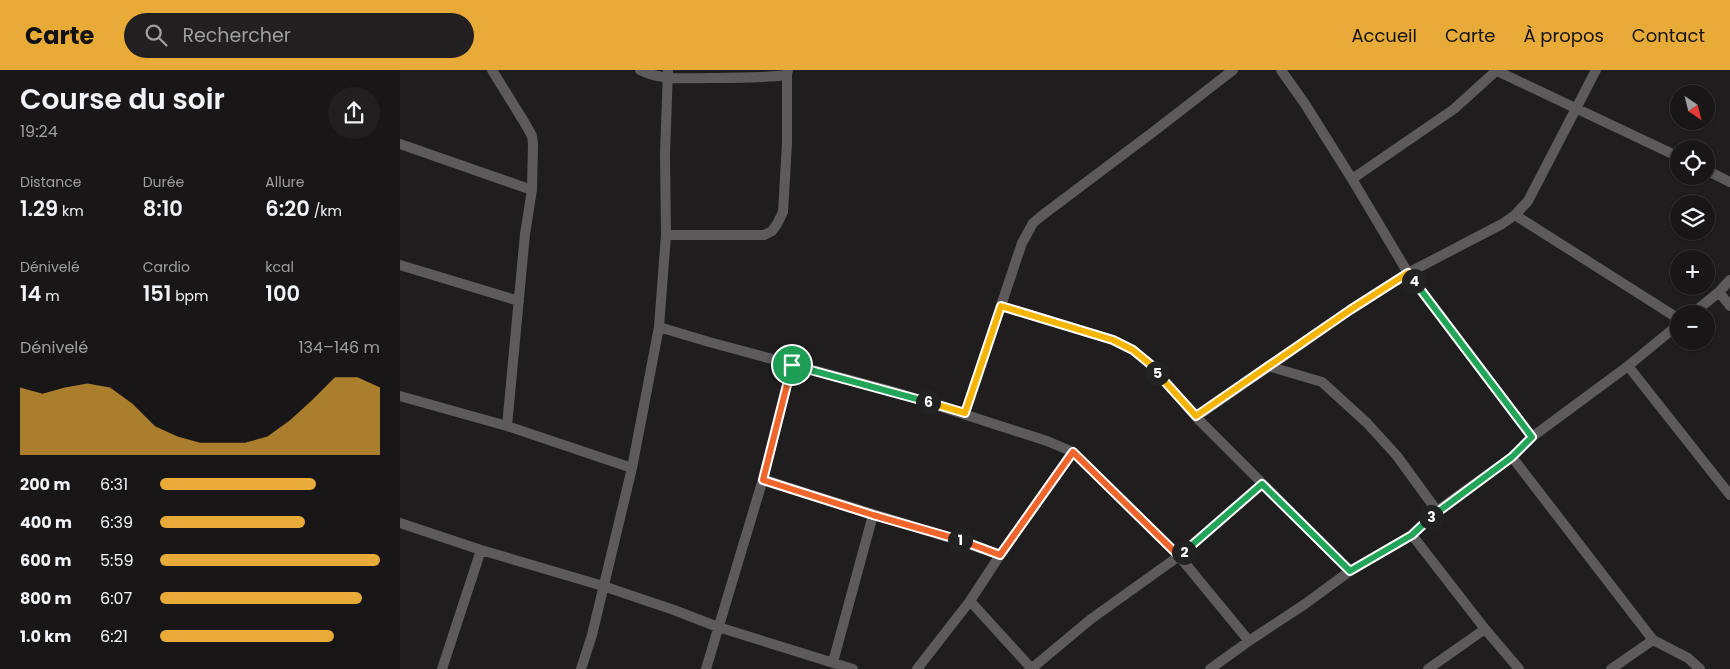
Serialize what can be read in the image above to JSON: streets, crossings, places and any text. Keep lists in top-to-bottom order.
{
  "north": "bottom right",
  "page": {
    "header": "Carte",
    "search": "Rechercher",
    "nav": [
      "Accueil",
      "Carte",
      "À propos",
      "Contact"
    ],
    "heading": ["Course du soir", "19:24"],
    "map_buttons": ["+", "−"],
    "stats": [
      ["Distance", "1.29 km"],
      ["Durée", "8:10"],
      ["Allure", "6:20 /km"],
      ["Dénivelé", "14 m"],
      ["Cardio", "151 bpm"],
      ["kcal", "100"]
    ],
    "pins": [
      "4",
      "5",
      "6",
      "3",
      "1",
      "2"
    ],
    "chart": ["Dénivelé", "134–146 m"],
    "list": [
      {
        "name": "200 m",
        "note": "6:31"
      },
      {
        "name": "400 m",
        "note": "6:39"
      },
      {
        "name": "600 m",
        "note": "5:59"
      },
      {
        "name": "800 m",
        "note": "6:07"
      },
      {
        "name": "1.0 km",
        "note": "6:21"
      }
    ]
  }
}
